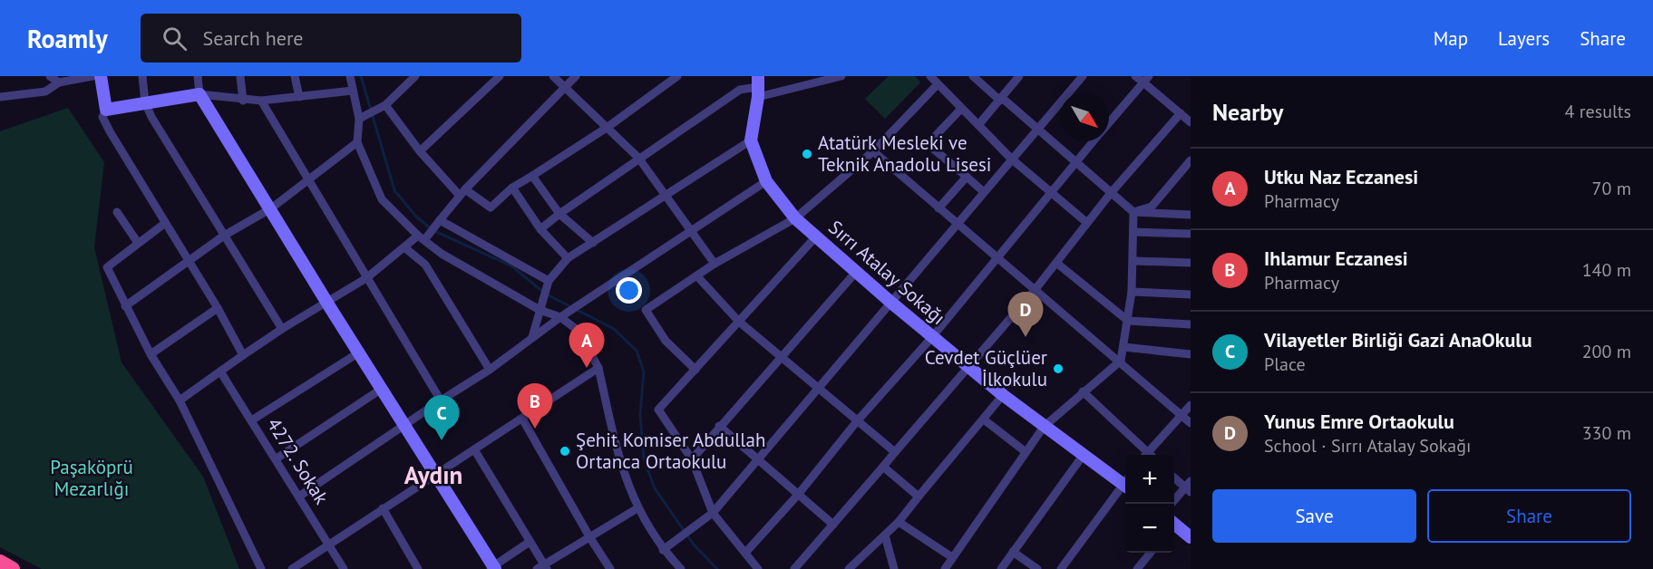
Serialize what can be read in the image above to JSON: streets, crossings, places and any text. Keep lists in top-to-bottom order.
{
  "streets": {
    "street": ["Sırrı Atalay Sokağı", "4272. Sokak"]
  },
  "districts": ["Aydın"],
  "parks": ["Paşaköprü Mezarlığı"],
  "places": ["Atatürk Mesleki ve Teknik Anadolu Lisesi", "Cevdet Güçlüer İlkokulu", "Şehit Komiser Abdullah Ortanca Ortaokulu"],
  "north": "bottom right",
  "page": {
    "header": "Roamly",
    "search": "Search here",
    "nav": ["Map", "Layers", "Share"],
    "heading": ["Nearby", "4 results"],
    "list": [
      {
        "mark": "A",
        "name": "Utku Naz Eczanesi",
        "note": "Pharmacy",
        "value": "70 m"
      },
      {
        "mark": "B",
        "name": "Ihlamur Eczanesi",
        "note": "Pharmacy",
        "value": "140 m"
      },
      {
        "mark": "C",
        "name": "Vilayetler Birliği Gazi AnaOkulu",
        "note": "Place",
        "value": "200 m"
      },
      {
        "mark": "D",
        "name": "Yunus Emre Ortaokulu",
        "note": "School · Sırrı Atalay Sokağı",
        "value": "330 m"
      }
    ],
    "pins": [
      "D",
      "A",
      "B",
      "C"
    ],
    "map_buttons": ["+", "−"],
    "buttons": ["Save", "Share"]
  }
}
